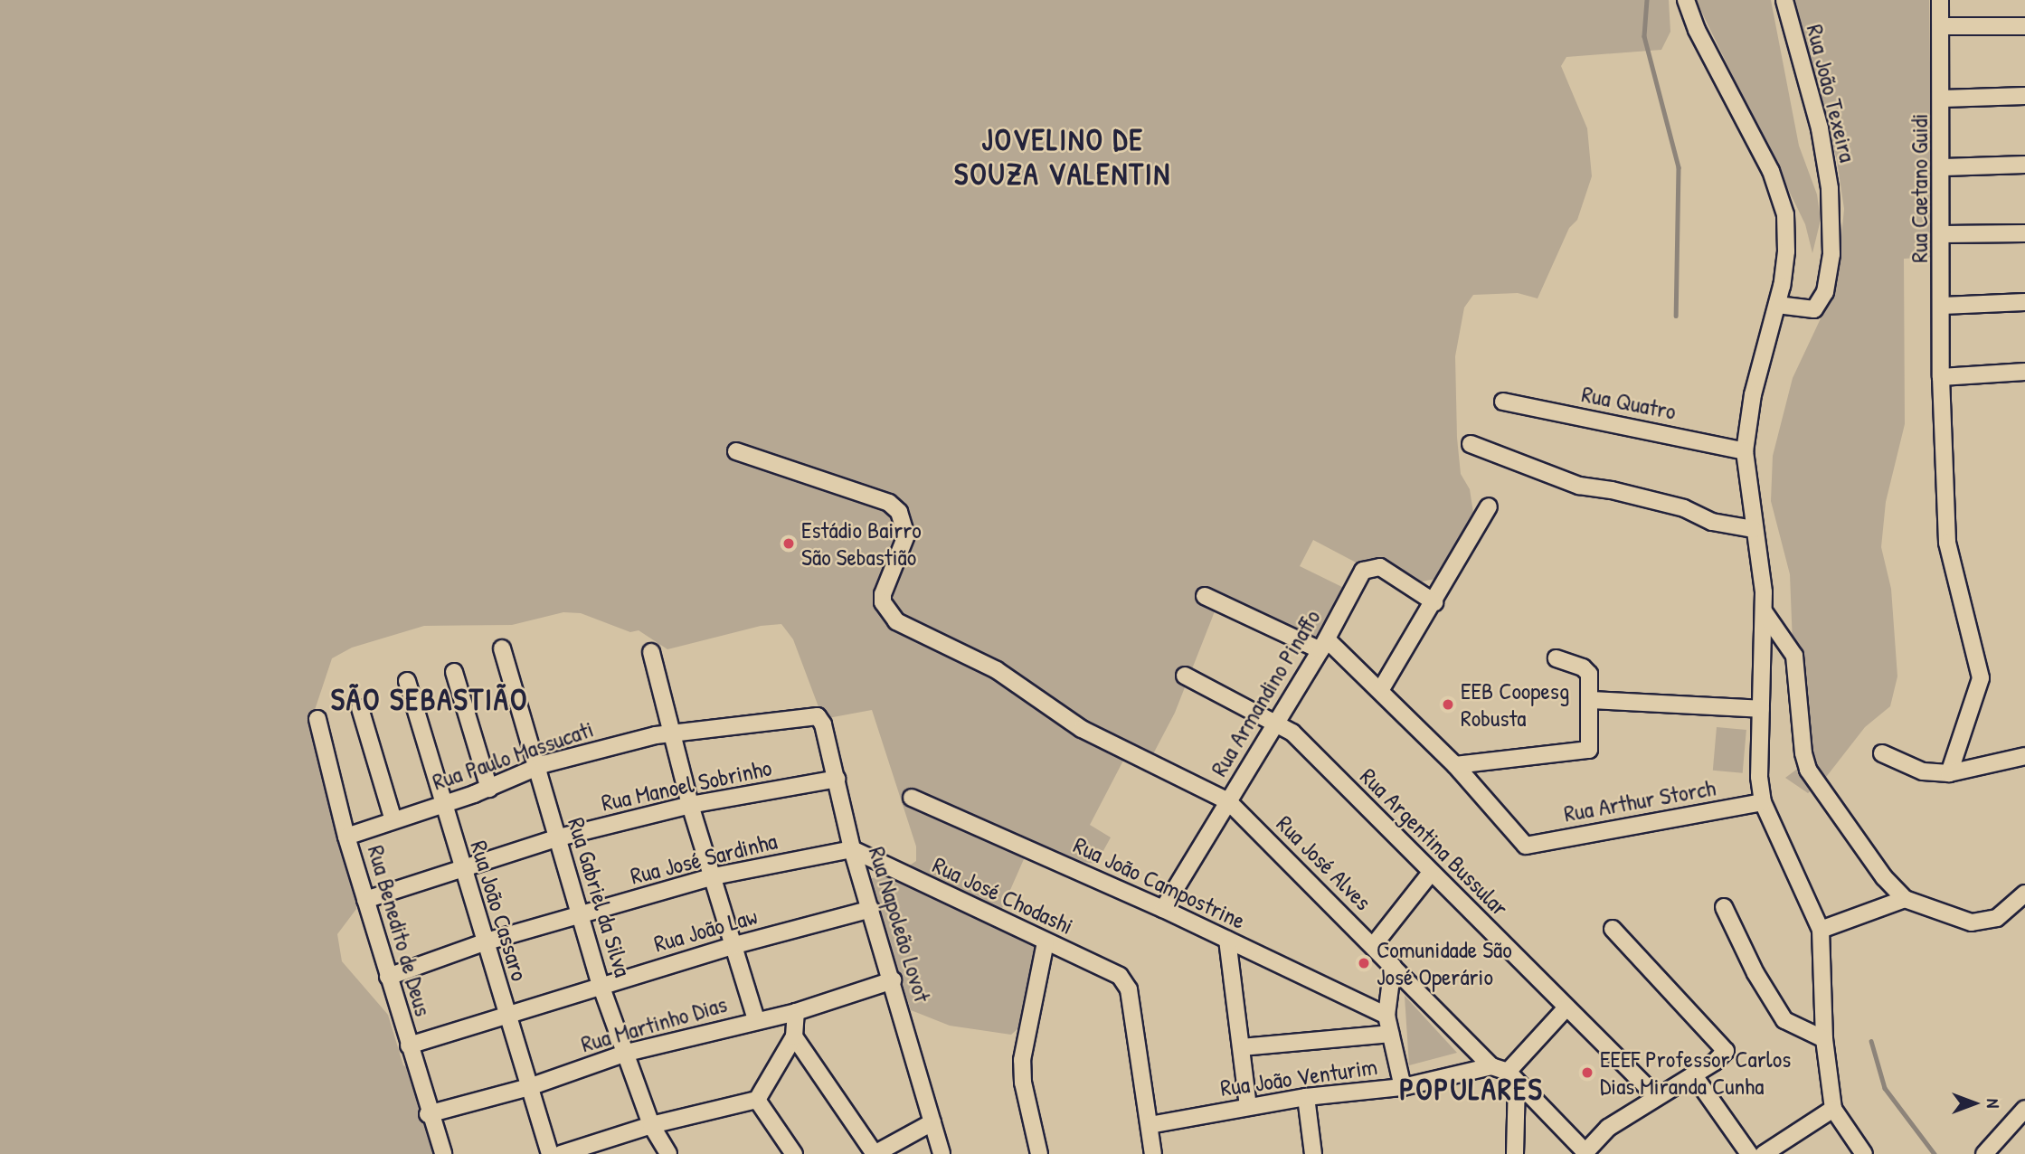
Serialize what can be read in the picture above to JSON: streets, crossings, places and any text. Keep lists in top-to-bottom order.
{
  "streets": {
    "street": [
      "Rua João Texeira",
      "Rua Caetano Guidi",
      "Rua Quatro",
      "Rua Armandino Pinaffo",
      "Rua Paulo Massucati",
      "Rua Manoel Sobrinho",
      "Rua Arthur Storch",
      "Rua Argentina Bussular",
      "Rua José Sardinha",
      "Rua José Alves",
      "Rua João Campostrine",
      "Rua José Chodashi",
      "Rua Gabriel da Silva",
      "Rua João Cassaro",
      "Rua Napoleão Lovot",
      "Rua João Law",
      "Rua Benedito de Deus",
      "Rua Martinho Dias",
      "Rua João Venturim"
    ]
  },
  "crossings": [
    ["Rua Armandino Pinaffo", "Rua Argentina Bussular"],
    ["Rua Armandino Pinaffo", "Rua José Alves"],
    ["Rua Armandino Pinaffo", "Rua João Campostrine"],
    ["Rua Paulo Massucati", "Rua Gabriel da Silva"],
    ["Rua Paulo Massucati", "Rua João Cassaro"],
    ["Rua Paulo Massucati", "Rua Napoleão Lovot"],
    ["Rua Paulo Massucati", "Rua Benedito de Deus"],
    ["Rua Manoel Sobrinho", "Rua Gabriel da Silva"],
    ["Rua Manoel Sobrinho", "Rua João Cassaro"],
    ["Rua Manoel Sobrinho", "Rua Napoleão Lovot"],
    ["Rua Manoel Sobrinho", "Rua Benedito de Deus"],
    ["Rua José Sardinha", "Rua José Chodashi"],
    ["Rua José Sardinha", "Rua Gabriel da Silva"],
    ["Rua José Sardinha", "Rua João Cassaro"],
    ["Rua José Sardinha", "Rua Napoleão Lovot"],
    ["Rua José Sardinha", "Rua Benedito de Deus"],
    ["Rua José Alves", "Rua João Venturim"],
    ["Rua José Chodashi", "Rua Napoleão Lovot"],
    ["Rua José Chodashi", "Rua João Venturim"],
    ["Rua Gabriel da Silva", "Rua João Law"],
    ["Rua Gabriel da Silva", "Rua Martinho Dias"],
    ["Rua João Cassaro", "Rua João Law"],
    ["Rua João Cassaro", "Rua Martinho Dias"],
    ["Rua Napoleão Lovot", "Rua João Law"],
    ["Rua Napoleão Lovot", "Rua Martinho Dias"],
    ["Rua João Law", "Rua Benedito de Deus"],
    ["Rua Benedito de Deus", "Rua Martinho Dias"]
  ],
  "districts": ["JOVELINO DE SOUZA VALENTIN", "SÃO SEBASTIÃO", "POPULARES"],
  "places": [
    "Estádio Bairro São Sebastião",
    "EEB Coopesg Robusta",
    "Comunidade São José Operário",
    "EEEF Professor Carlos Dias Miranda Cunha"
  ],
  "north": "right"
}
